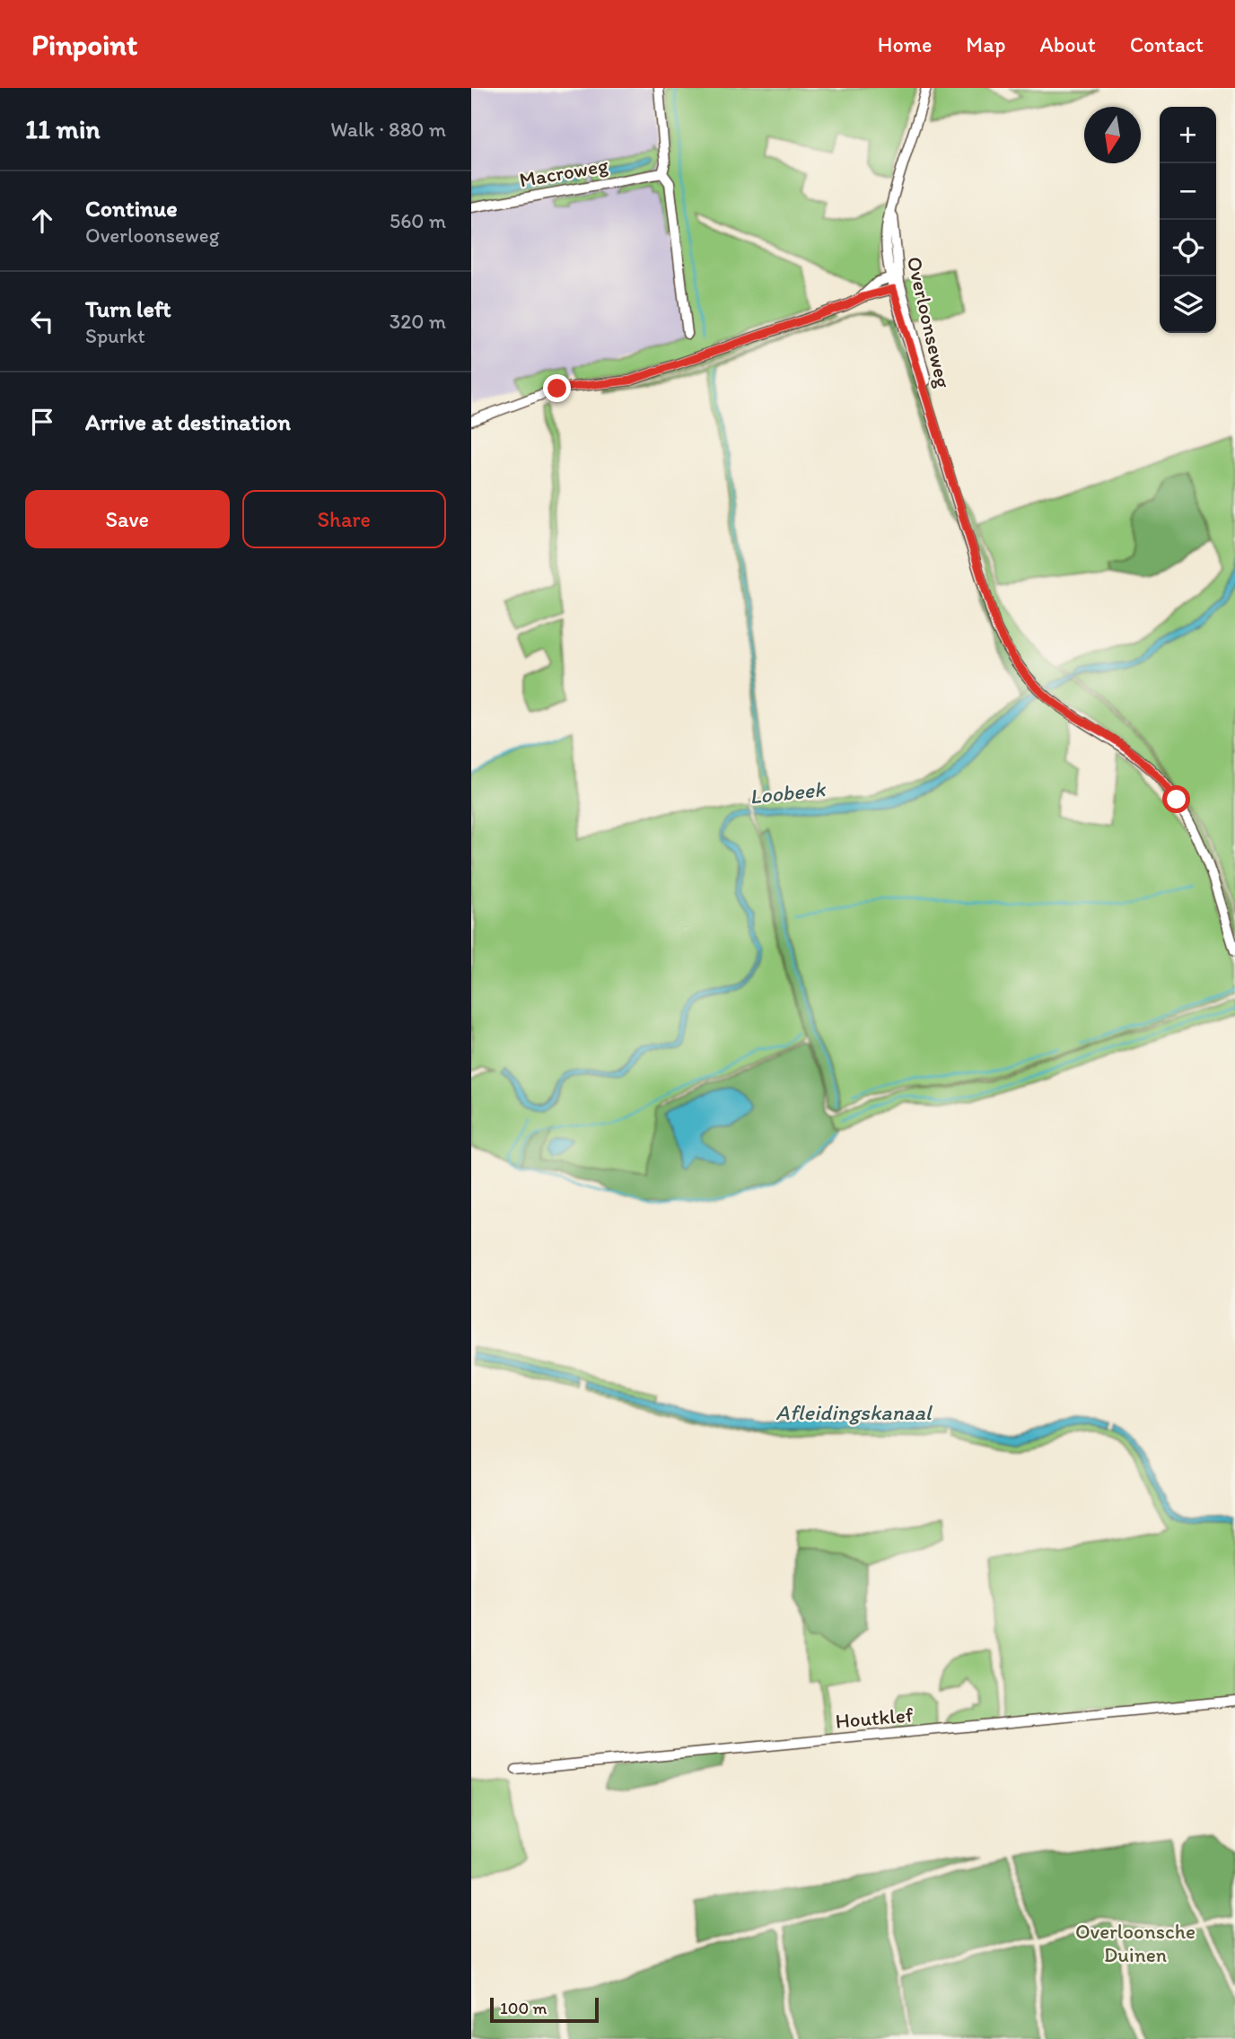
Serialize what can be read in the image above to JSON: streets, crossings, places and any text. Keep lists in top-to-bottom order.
{
  "streets": {
    "street": ["Macroweg", "Overloonseweg", "Houtklef"]
  },
  "water": ["Loobeek", "Afleidingskanaal"],
  "parks": ["Overloonsche Duinen"],
  "scale_bar": "100 m",
  "north": "bottom",
  "page": {
    "header": "Pinpoint",
    "nav": [
      "Home",
      "Map",
      "About",
      "Contact"
    ],
    "heading": ["11 min", "Walk · 880 m"],
    "map_buttons": ["+", "−"],
    "list": [
      ["Continue", "Overloonseweg", "560 m"],
      ["Turn left", "Spurkt", "320 m"],
      "Arrive at destination"
    ],
    "buttons": ["Save", "Share"],
    "scale": "100 m"
  }
}
